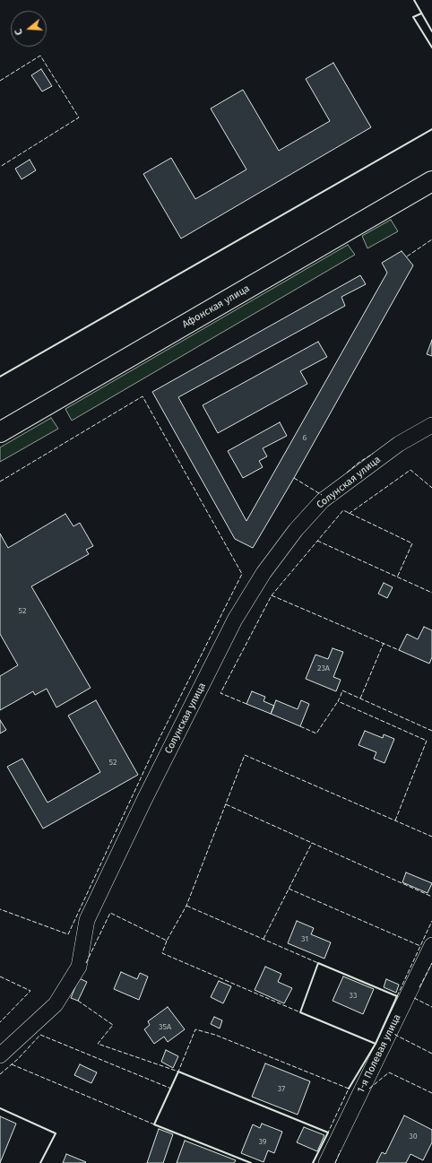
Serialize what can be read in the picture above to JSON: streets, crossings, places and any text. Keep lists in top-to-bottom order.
{
  "streets": {
    "street": ["Афонская улица", "Солунская улица", "1-я Полевая улица"]
  },
  "house_numbers": [
    "6",
    "52",
    "23А",
    "52",
    "31",
    "33",
    "35А",
    "37",
    "30",
    "39"
  ],
  "north": "left"
}
